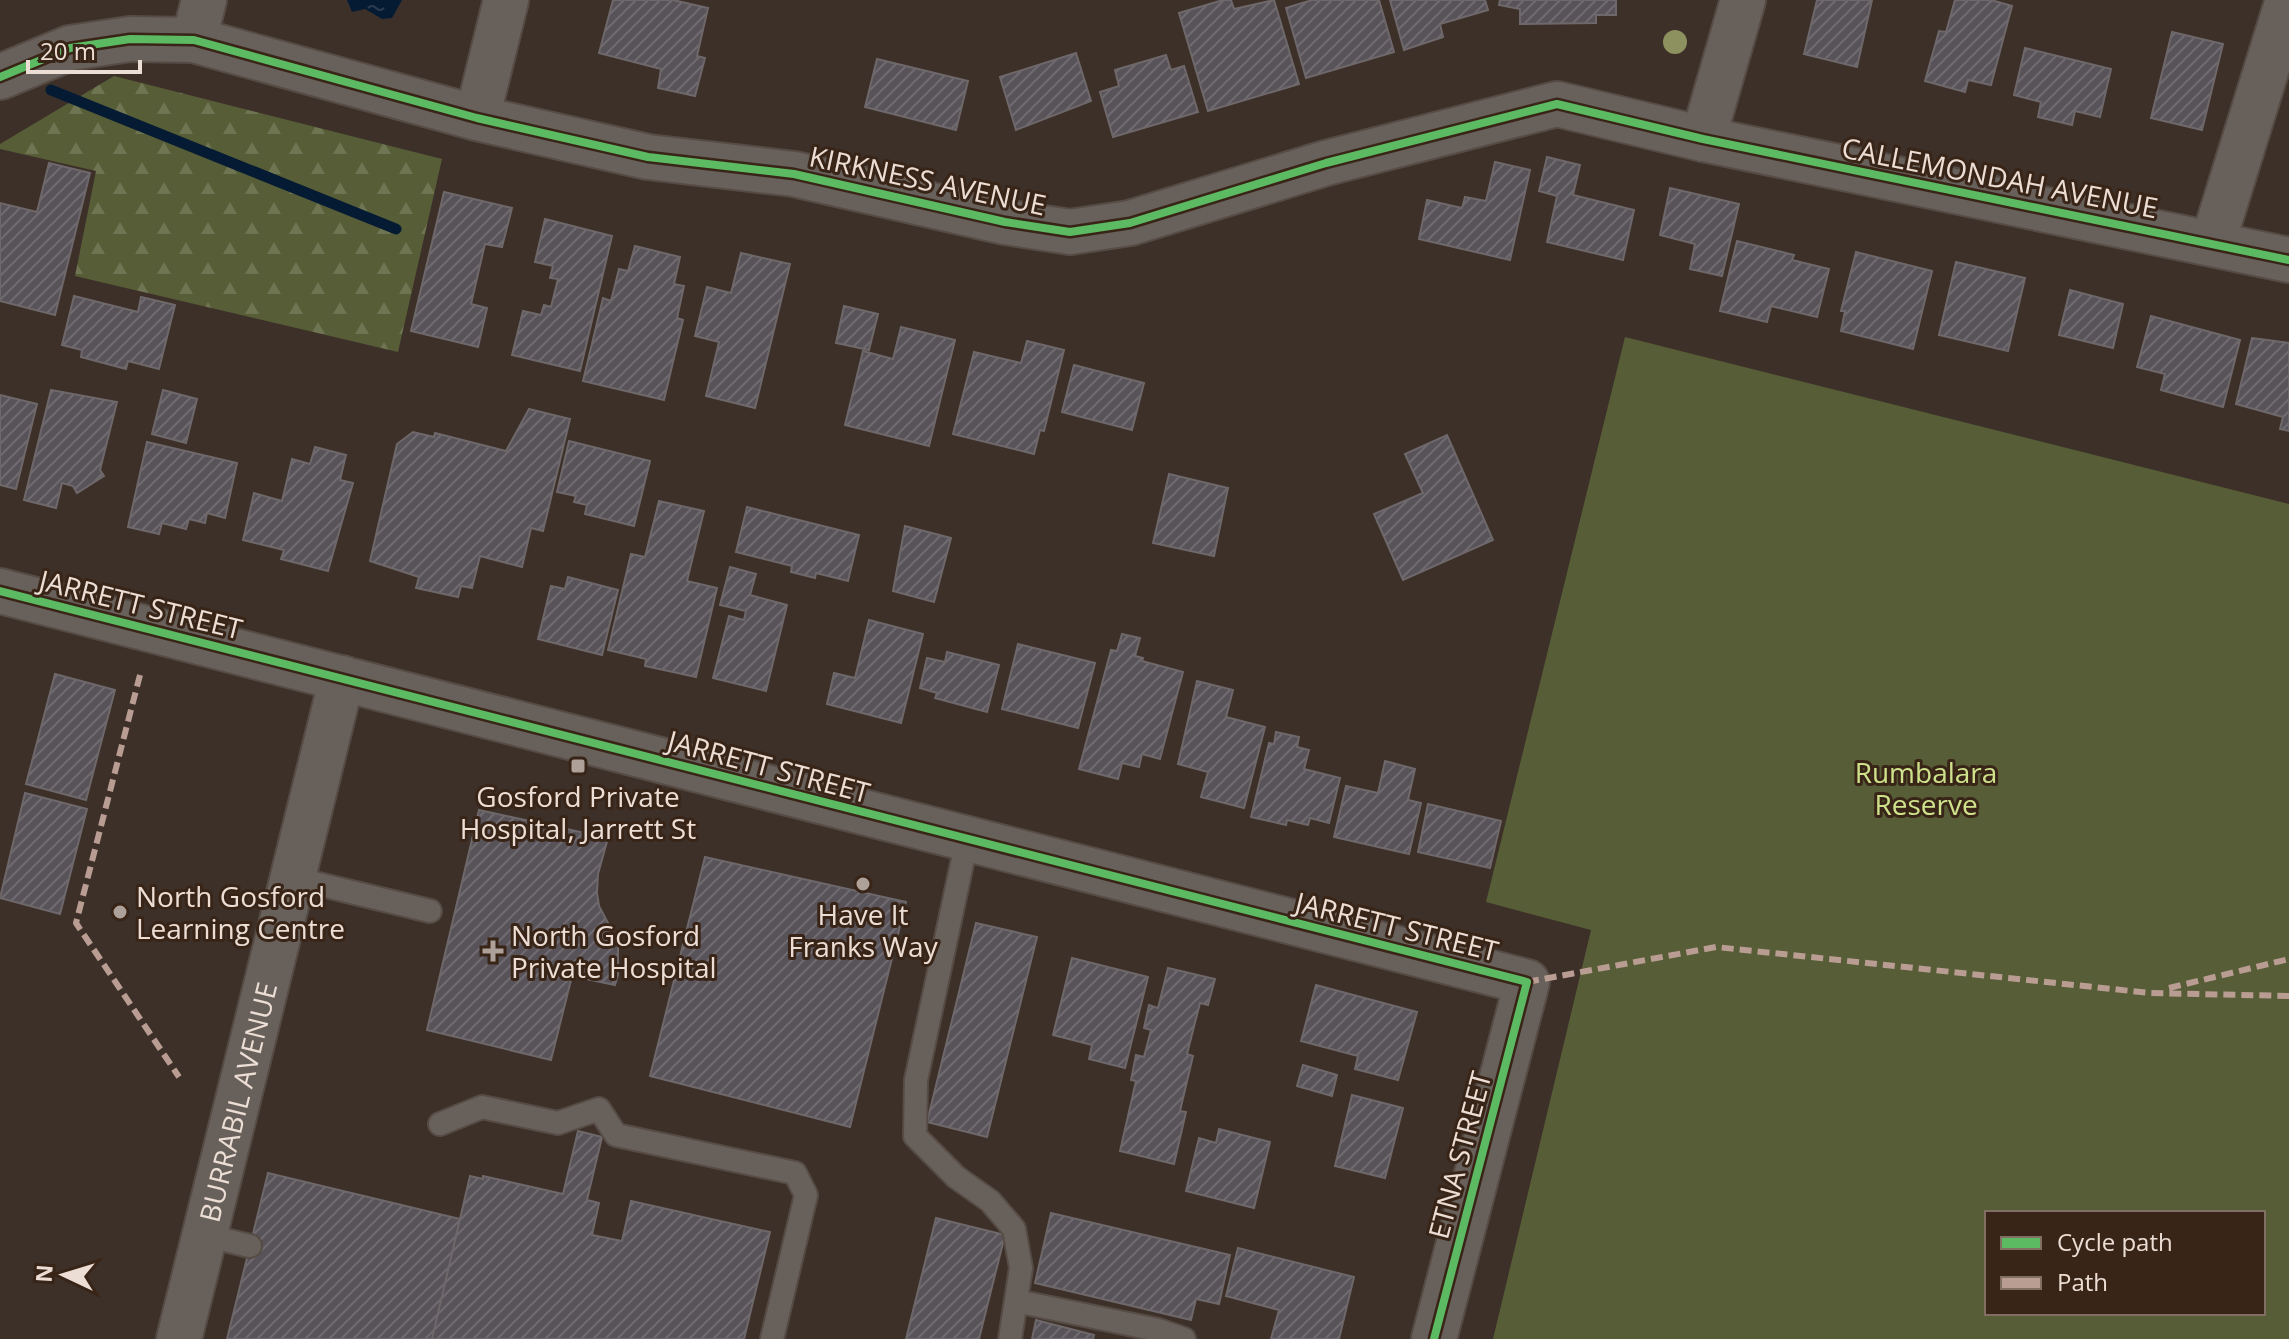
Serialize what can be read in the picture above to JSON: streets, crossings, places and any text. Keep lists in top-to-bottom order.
{
  "streets": {
    "street": [
      "CALLEMONDAH AVENUE",
      "KIRKNESS AVENUE",
      "JARRETT STREET",
      "BURRABIL AVENUE",
      "ETNA STREET"
    ]
  },
  "crossings": [
    ["CALLEMONDAH AVENUE", "KIRKNESS AVENUE"],
    ["JARRETT STREET", "BURRABIL AVENUE"],
    ["JARRETT STREET", "ETNA STREET"]
  ],
  "parks": ["Rumbalara Reserve"],
  "places": {
    "transit": ["Gosford Private Hospital, Jarrett St"],
    "other": ["Have It Franks Way", "North Gosford Learning Centre"],
    "health": ["North Gosford Private Hospital"]
  },
  "legend": ["Cycle path", "Path"],
  "scale_bar": "20 m",
  "north": "left"
}
